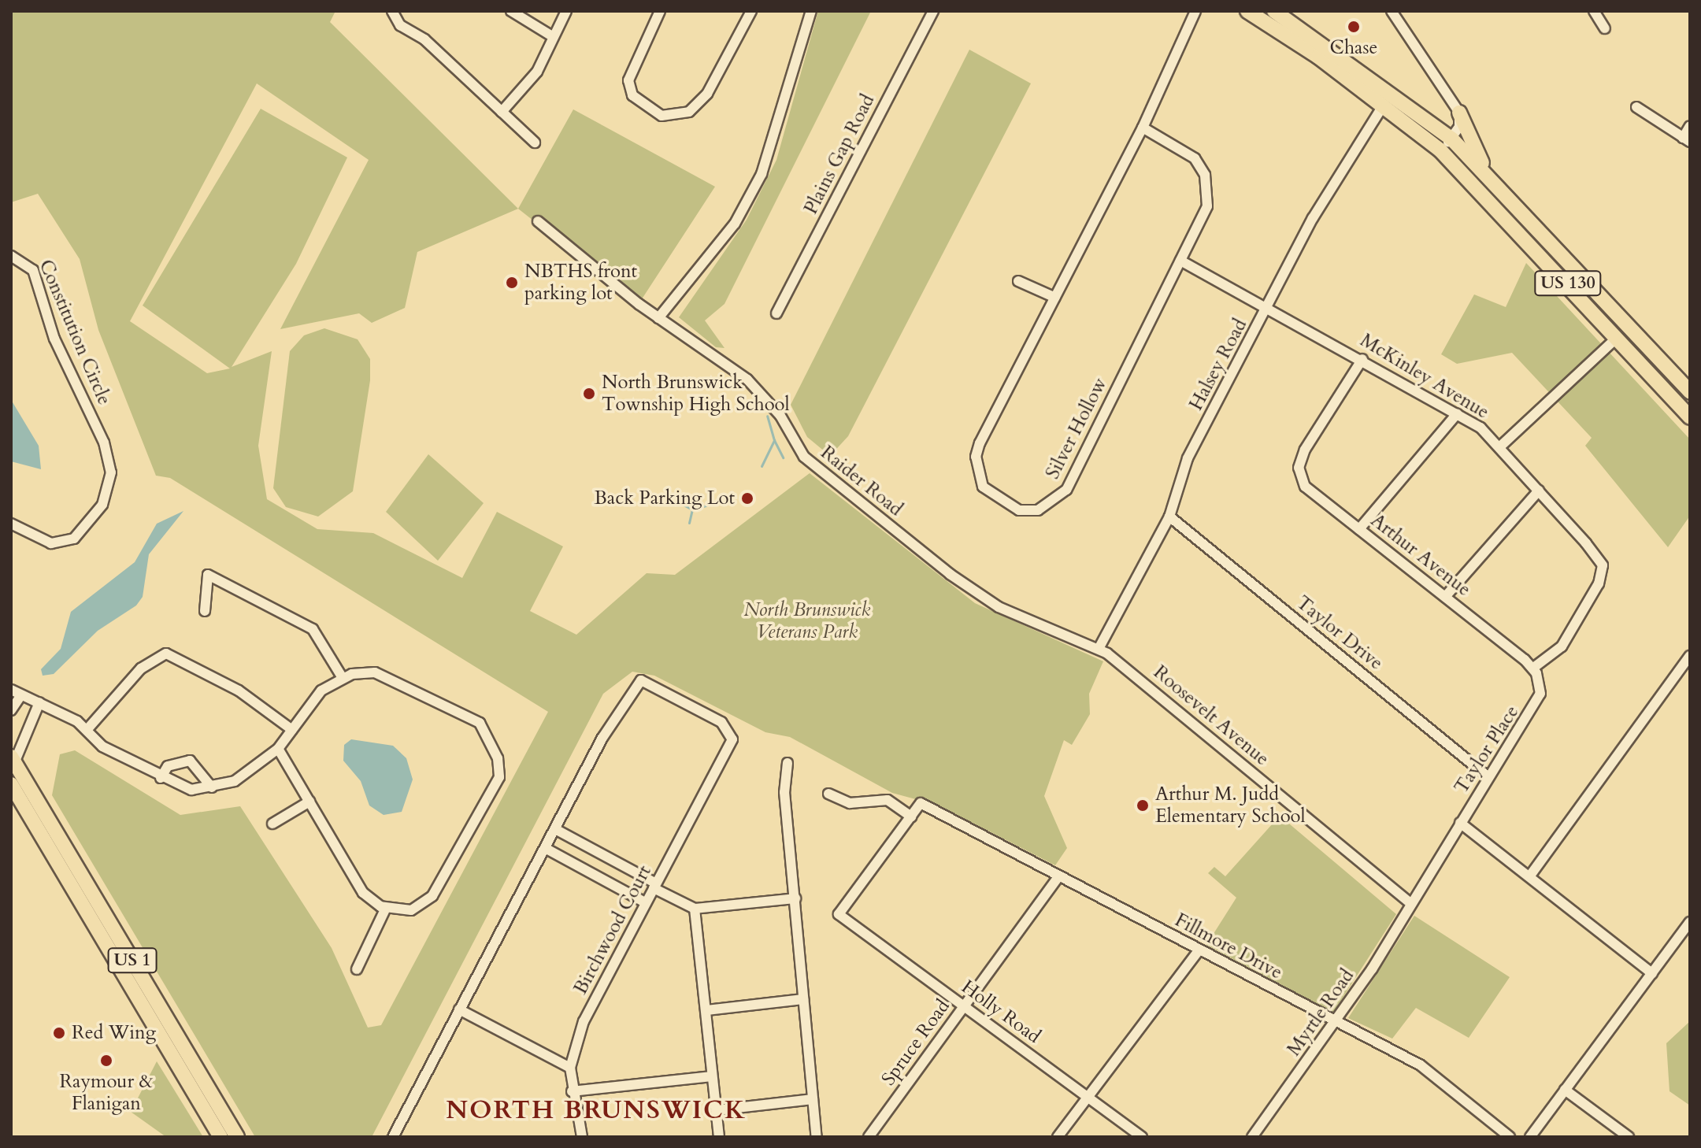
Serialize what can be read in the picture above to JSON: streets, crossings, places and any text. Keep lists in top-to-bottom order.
{
  "streets": {
    "highway": ["US 130", "US 1"],
    "street": [
      "Plains Gap Road",
      "Constitution Circle",
      "Halsey Road",
      "McKinley Avenue",
      "Silver Hollow",
      "Raider Road",
      "Arthur Avenue",
      "Taylor Drive",
      "Roosevelt Avenue",
      "Taylor Place",
      "Birchwood Court",
      "Fillmore Drive",
      "Holly Road",
      "Myrtle Road",
      "Spruce Road"
    ]
  },
  "crossings": [
    ["US 130", "Halsey Road"],
    ["Halsey Road", "McKinley Avenue"],
    ["Halsey Road", "Taylor Drive"],
    ["Halsey Road", "Roosevelt Avenue"],
    ["McKinley Avenue", "Silver Hollow"],
    ["McKinley Avenue", "Arthur Avenue"],
    ["McKinley Avenue", "Taylor Place"],
    ["Raider Road", "Roosevelt Avenue"],
    ["Arthur Avenue", "Taylor Place"],
    ["Taylor Drive", "Taylor Place"],
    ["Roosevelt Avenue", "Taylor Place"],
    ["Roosevelt Avenue", "Myrtle Road"],
    ["Taylor Place", "Myrtle Road"],
    ["Fillmore Drive", "Holly Road"],
    ["Fillmore Drive", "Myrtle Road"],
    ["Fillmore Drive", "Spruce Road"],
    ["Holly Road", "Spruce Road"]
  ],
  "districts": ["NORTH BRUNSWICK"],
  "parks": ["North Brunswick Veterans Park"],
  "places": [
    "Chase",
    "NBTHS front parking lot",
    "North Brunswick Township High School",
    "Back Parking Lot",
    "Arthur M. Judd Elementary School",
    "Red Wing",
    "Raymour & Flanigan"
  ]
}
